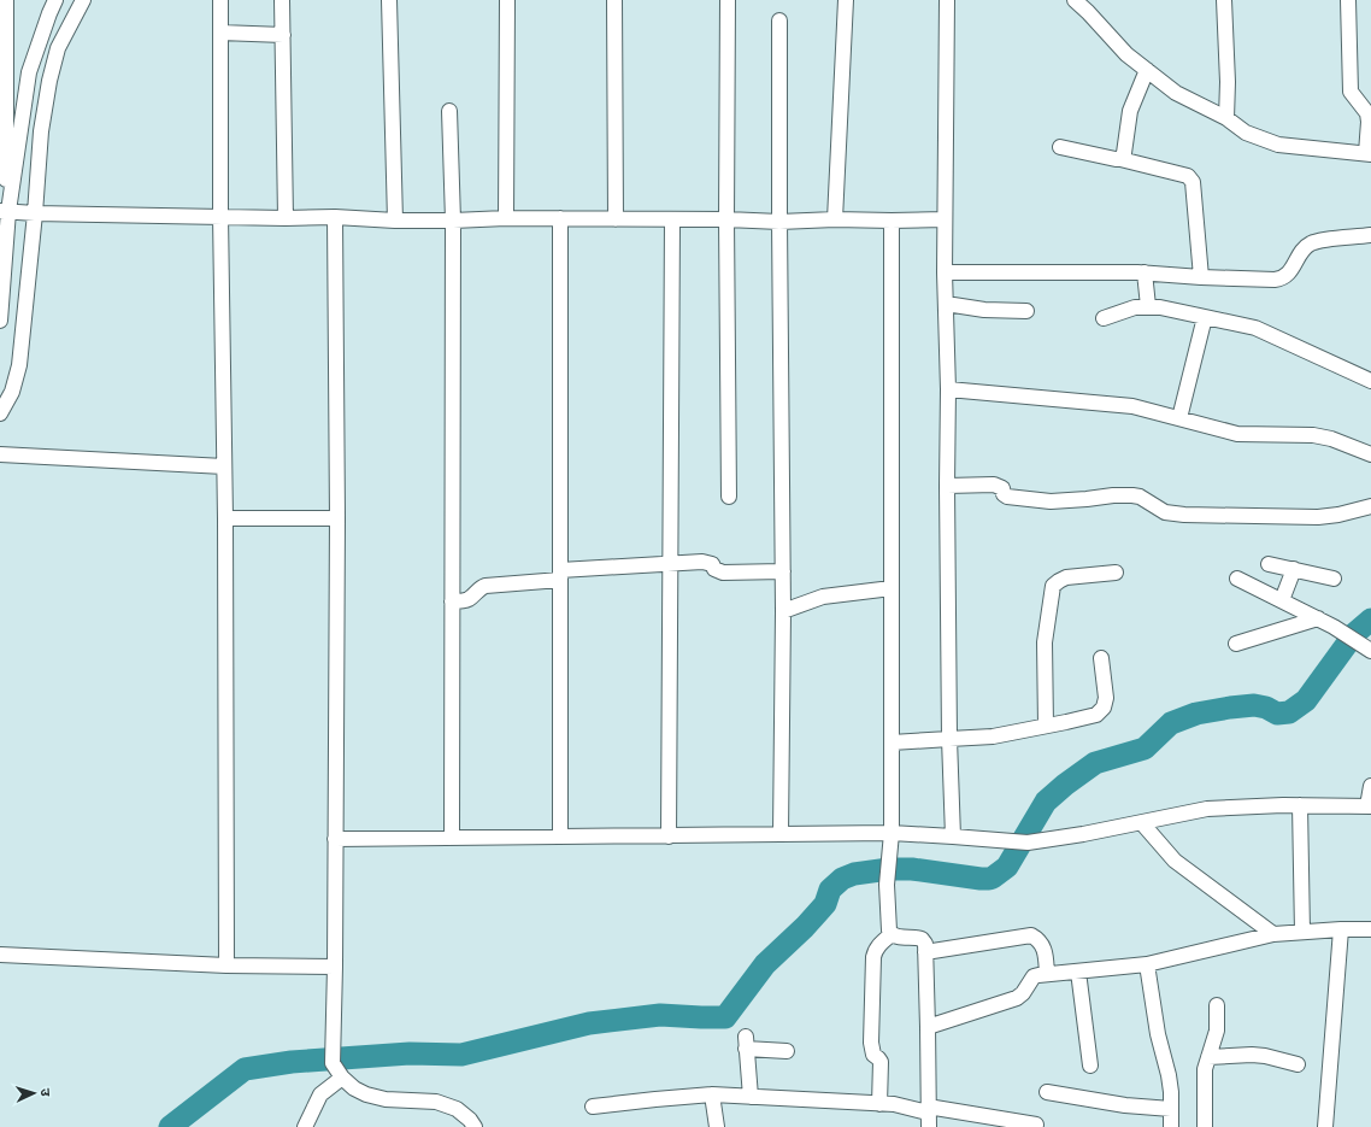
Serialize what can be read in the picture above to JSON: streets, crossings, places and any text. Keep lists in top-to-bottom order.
{
  "north": "right"
}
